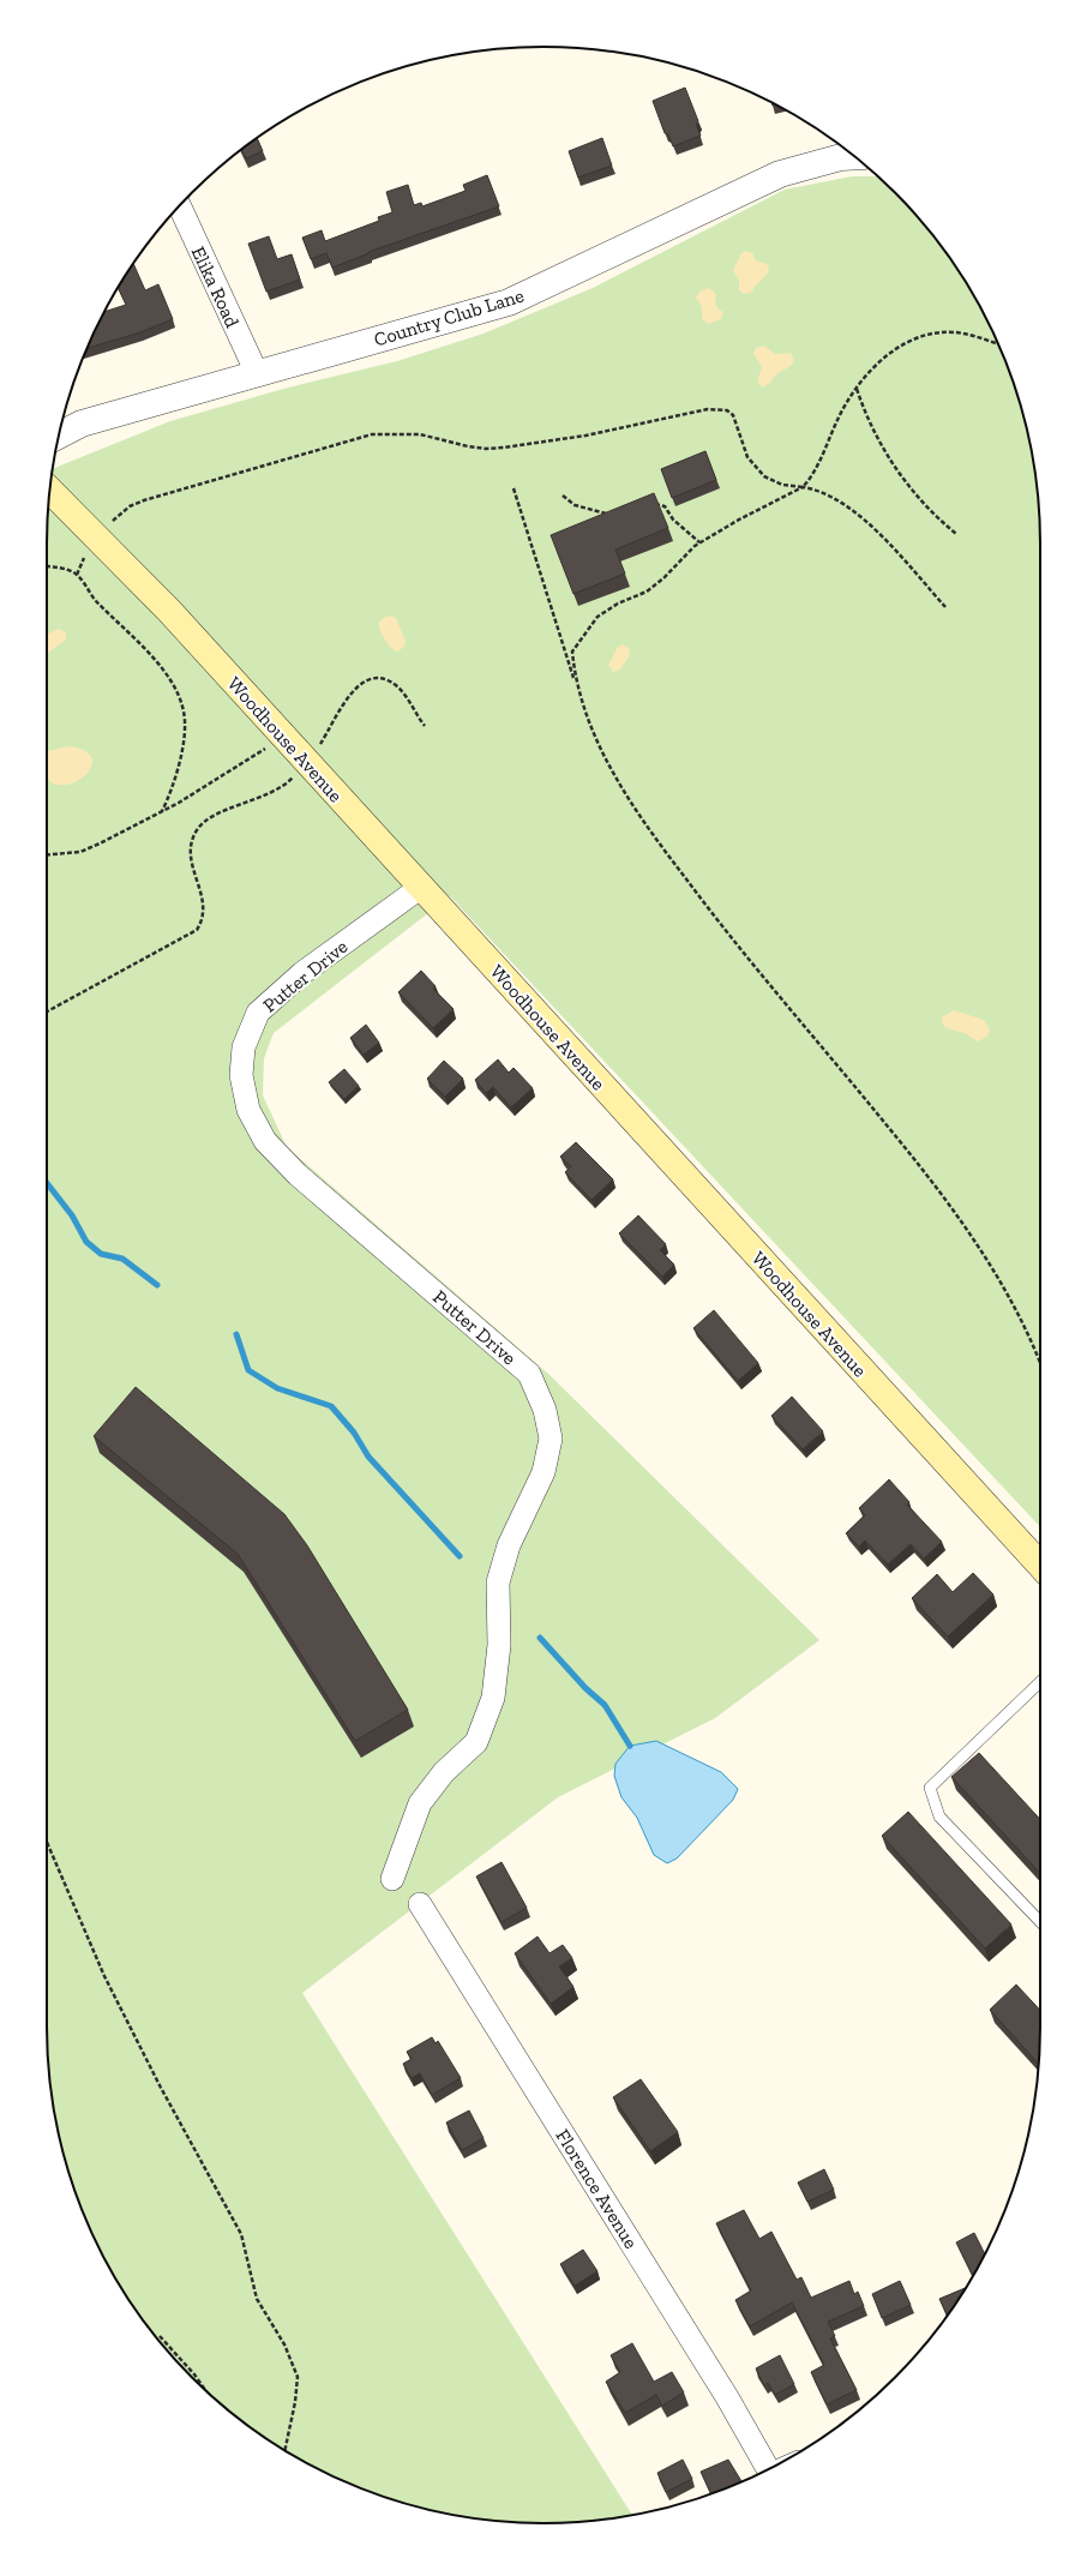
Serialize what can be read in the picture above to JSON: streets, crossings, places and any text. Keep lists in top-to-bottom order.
{
  "streets": {
    "main road": ["Woodhouse Avenue"],
    "street": [
      "Elika Road",
      "Country Club Lane",
      "Putter Drive",
      "Florence Avenue"
    ]
  },
  "crossings": [
    ["Elika Road", "Country Club Lane"],
    ["Woodhouse Avenue", "Putter Drive"]
  ]
}
